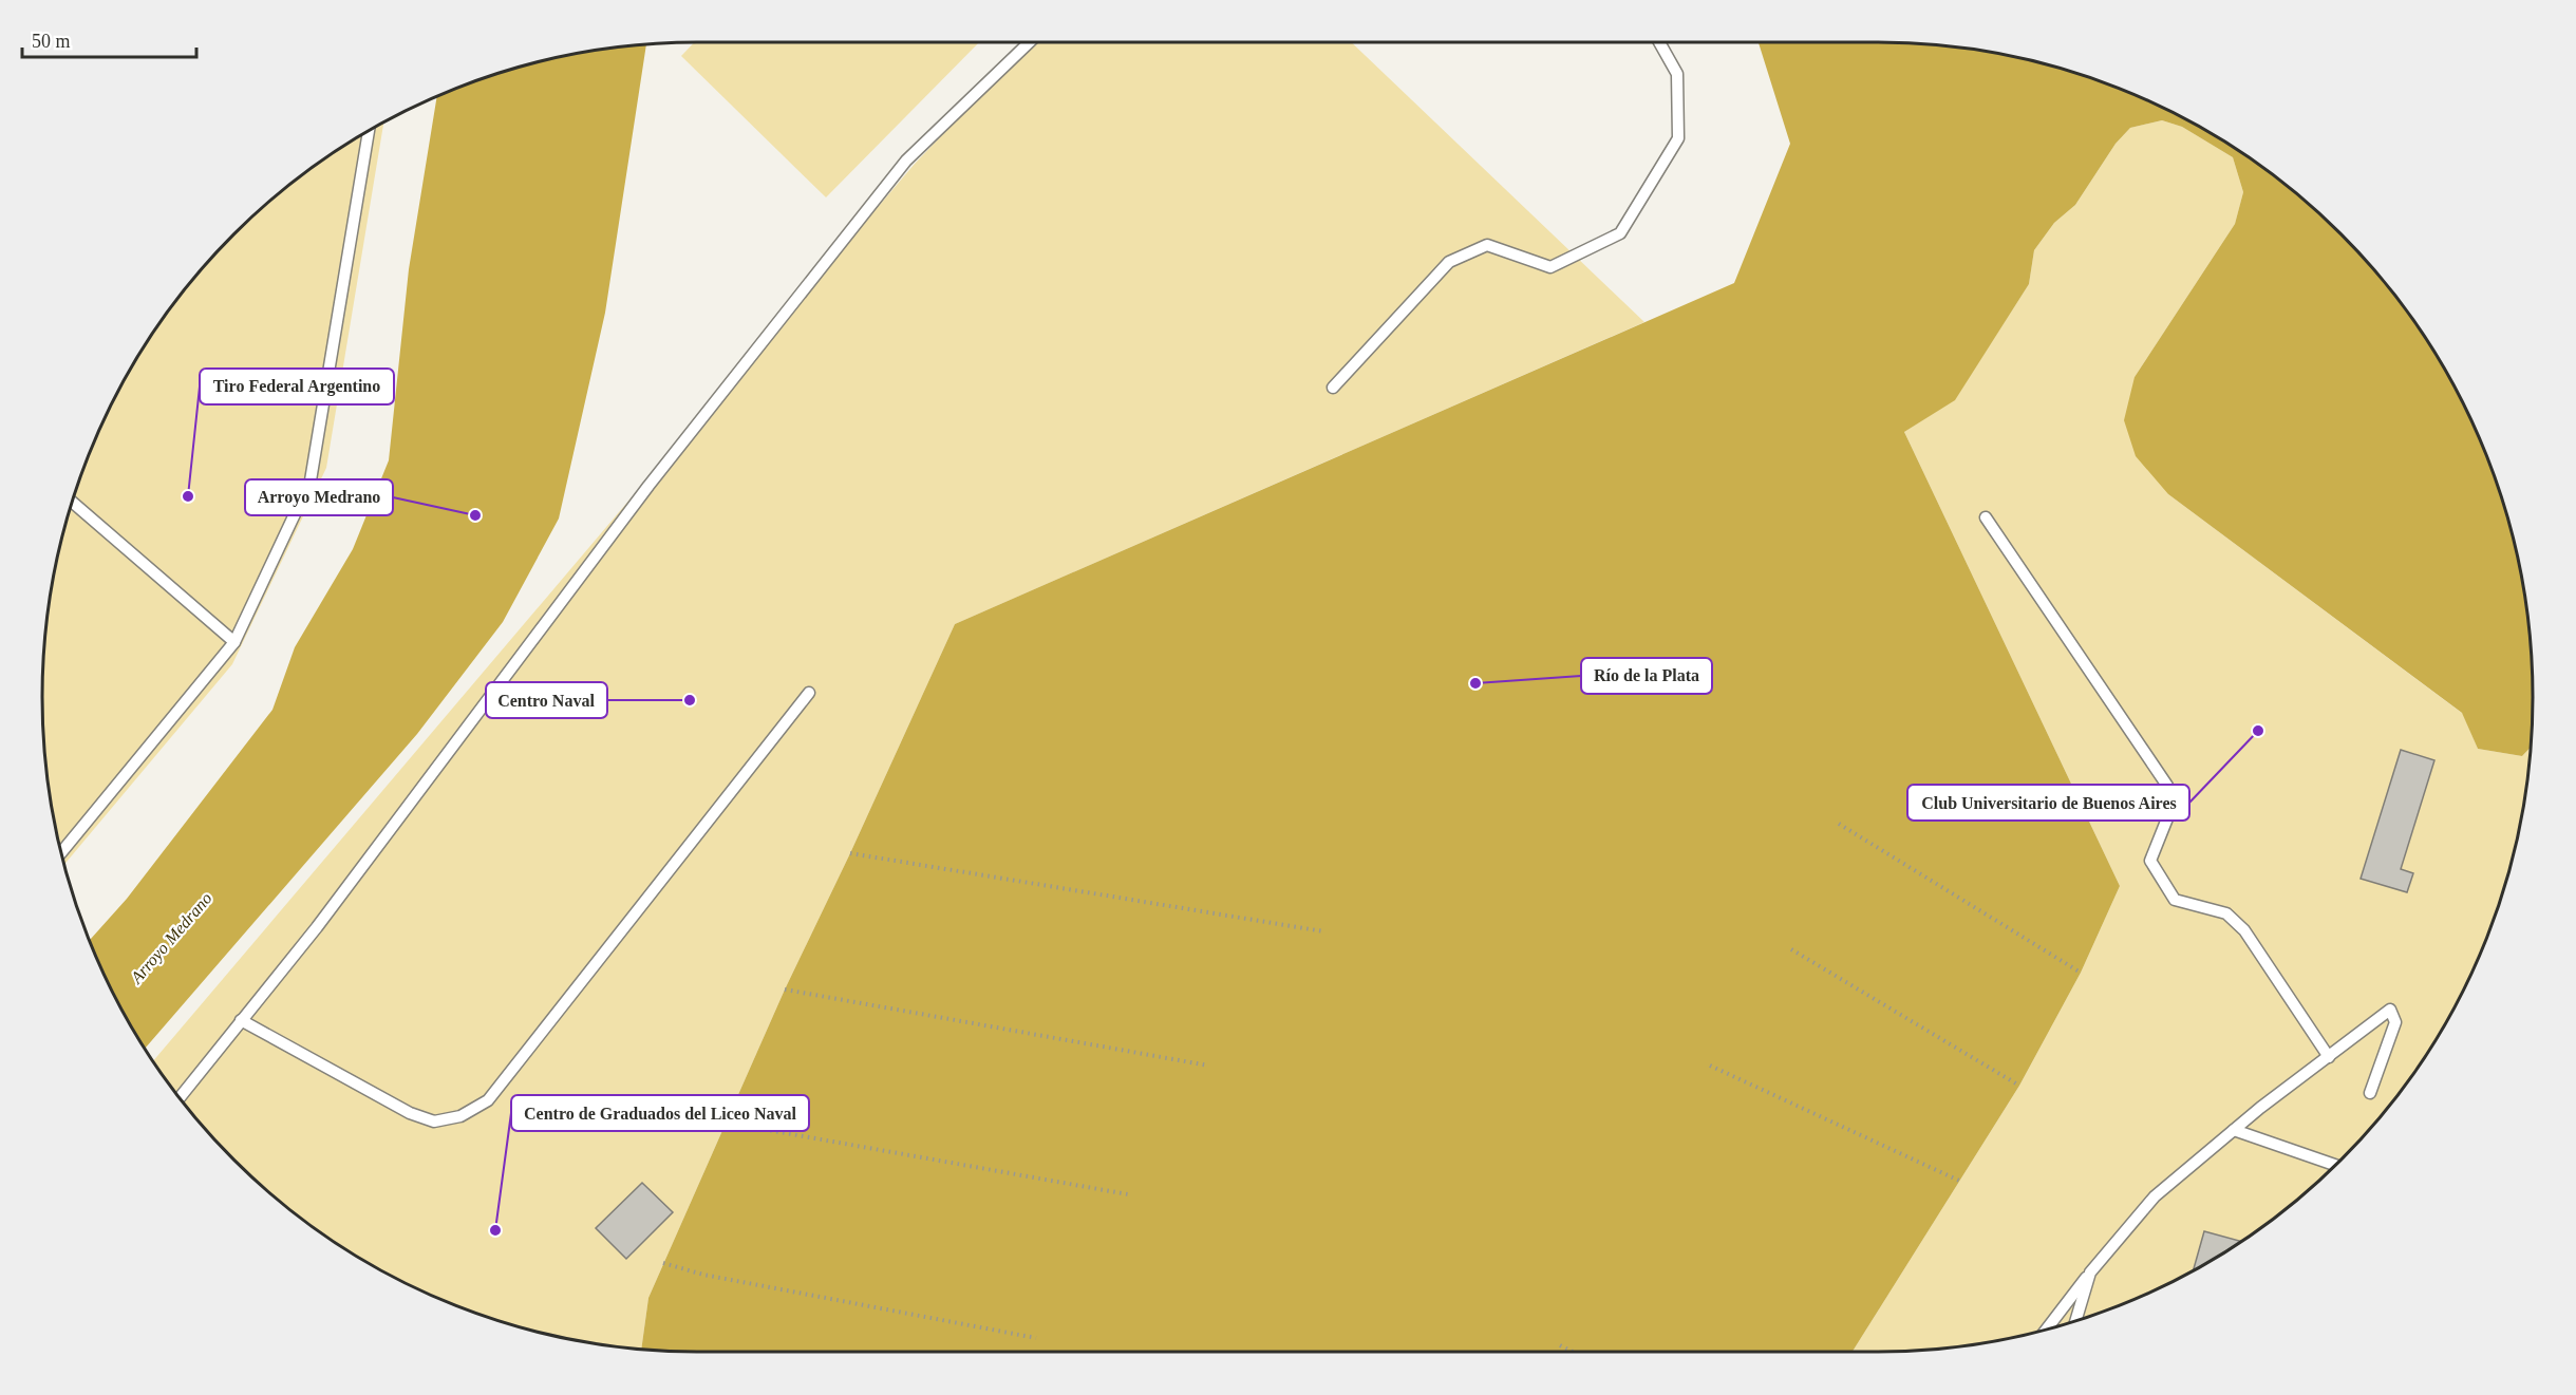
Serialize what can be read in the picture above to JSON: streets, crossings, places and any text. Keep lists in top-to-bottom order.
{
  "water": ["Arroyo Medrano"],
  "places": [
    "Tiro Federal Argentino",
    "Arroyo Medrano",
    "Río de la Plata",
    "Centro Naval",
    "Club Universitario de Buenos Aires",
    "Centro de Graduados del Liceo Naval"
  ],
  "scale_bar": "50 m"
}
